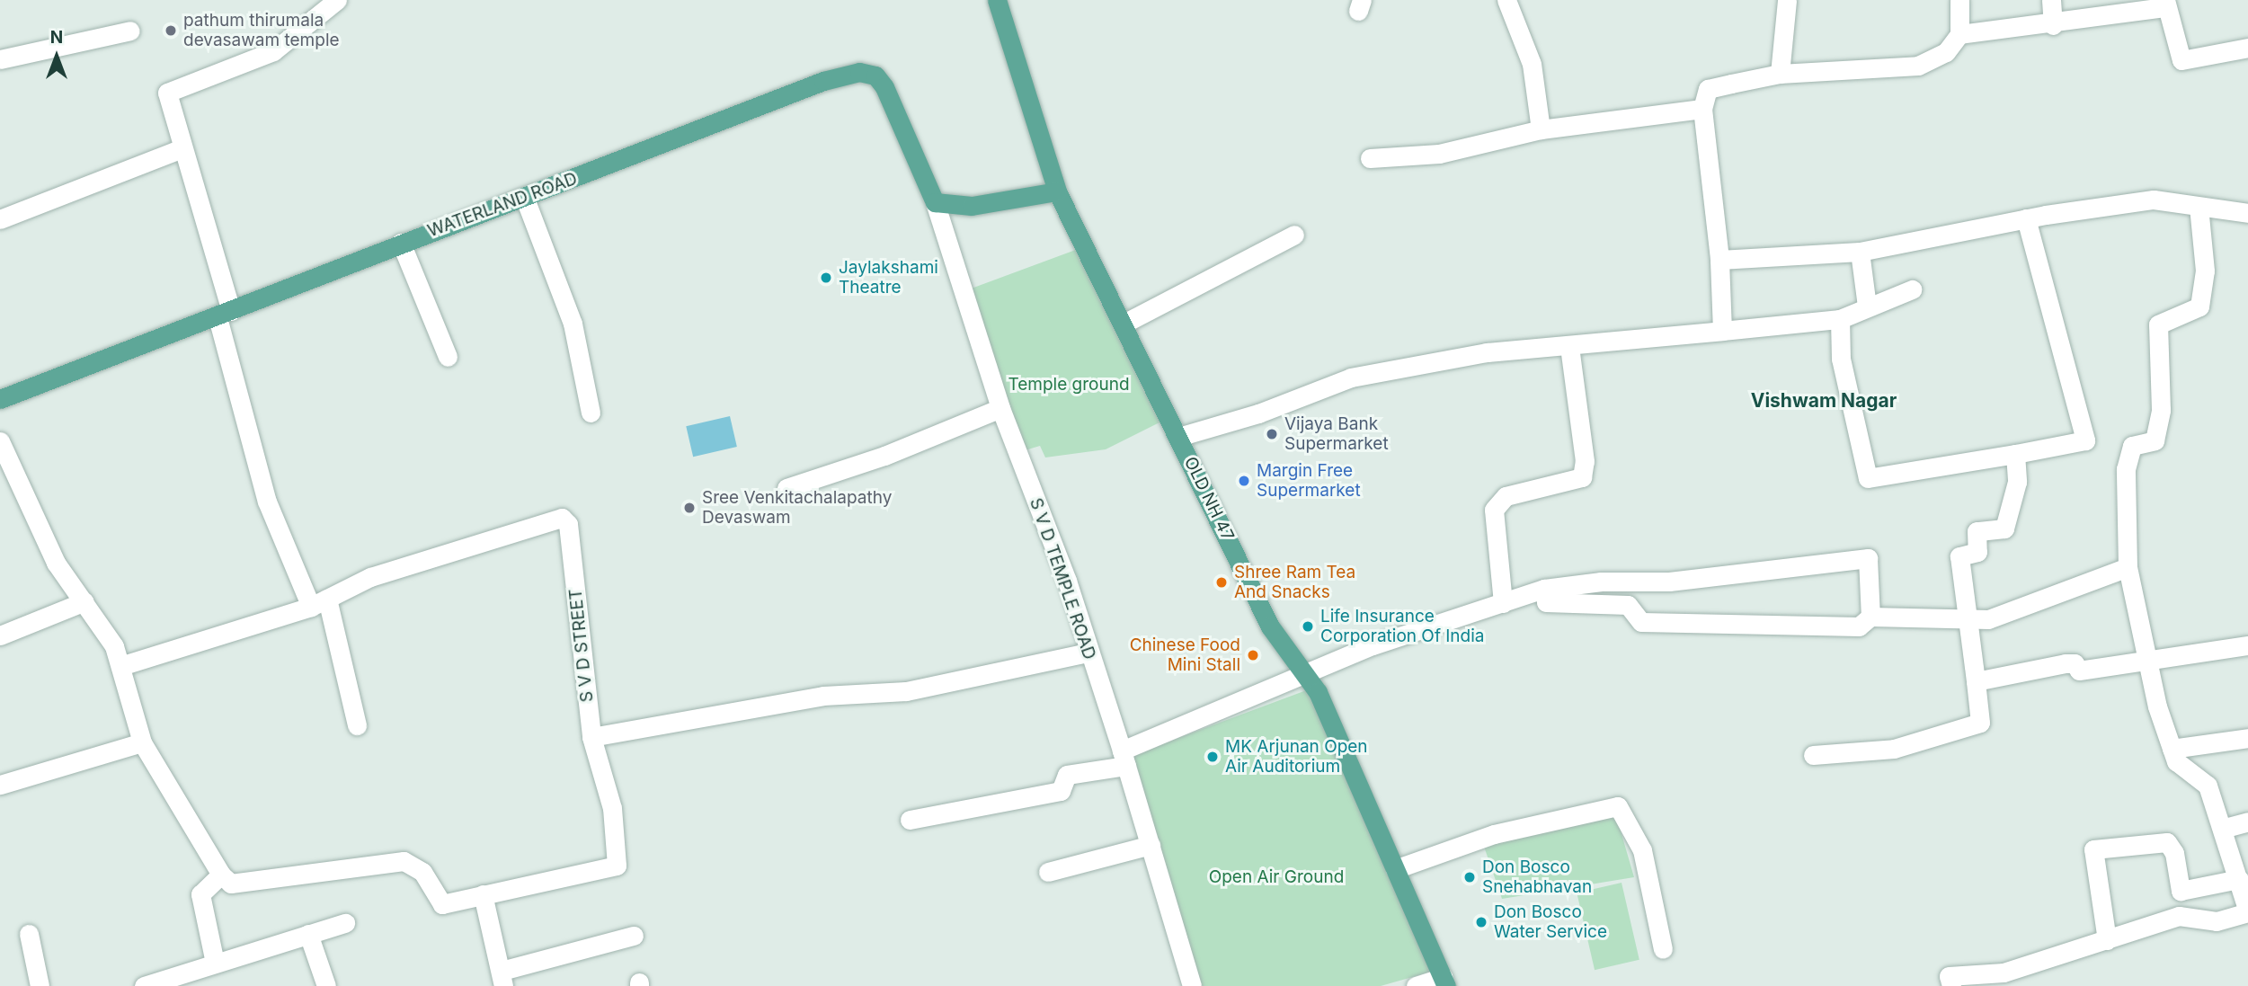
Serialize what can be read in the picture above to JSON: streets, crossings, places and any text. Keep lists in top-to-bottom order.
{
  "streets": {
    "main road": ["WATERLAND ROAD", "OLD NH 47"],
    "street": ["S V D TEMPLE ROAD", "S V D STREET"]
  },
  "crossings": [
    ["WATERLAND ROAD", "S V D TEMPLE ROAD"]
  ],
  "districts": ["Vishwam Nagar"],
  "parks": ["Temple ground", "Open Air Ground"],
  "places": [
    "pathum thirumala devasawam temple",
    "Jaylakshami Theatre",
    "Vijaya Bank Supermarket",
    "Margin Free Supermarket",
    "Sree Venkitachalapathy Devaswam",
    "Shree Ram Tea And Snacks",
    "Life Insurance Corporation Of India",
    "Chinese Food Mini Stall",
    "MK Arjunan Open Air Auditorium",
    "Don Bosco Snehabhavan",
    "Don Bosco Water Service"
  ],
  "north": "top"
}
